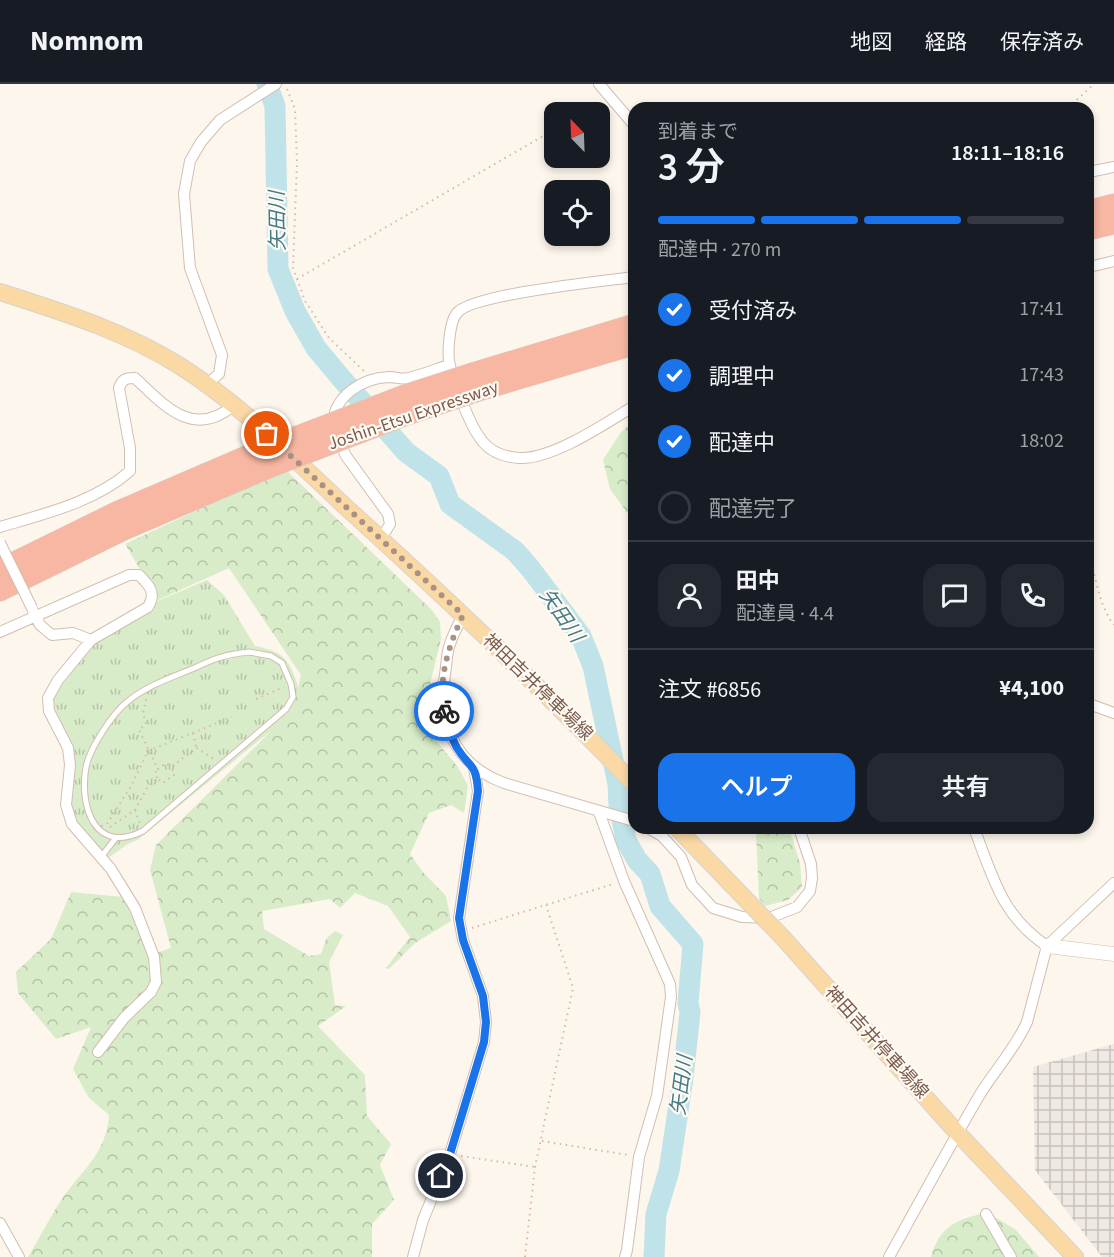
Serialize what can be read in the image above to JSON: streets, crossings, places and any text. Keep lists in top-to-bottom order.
{
  "streets": {
    "highway": ["Joshin-Etsu Expressway"],
    "main road": ["神田吉井停車場線"]
  },
  "water": ["矢田川"],
  "north": "top left",
  "page": {
    "header": "Nomnom",
    "nav": ["地図", "経路", "保存済み"],
    "heading": ["3 分", "到着まで", "18:11–18:16"],
    "panel": [
      "田中",
      "配達員 · 4.4",
      "注文 #6856",
      "¥4,100"
    ],
    "bar": "配達中 · 270 m",
    "list": [
      ["受付済み", "17:41"],
      ["調理中", "17:43"],
      ["配達中", "18:02"],
      "配達完了"
    ],
    "buttons": ["ヘルプ", "共有"]
  }
}
